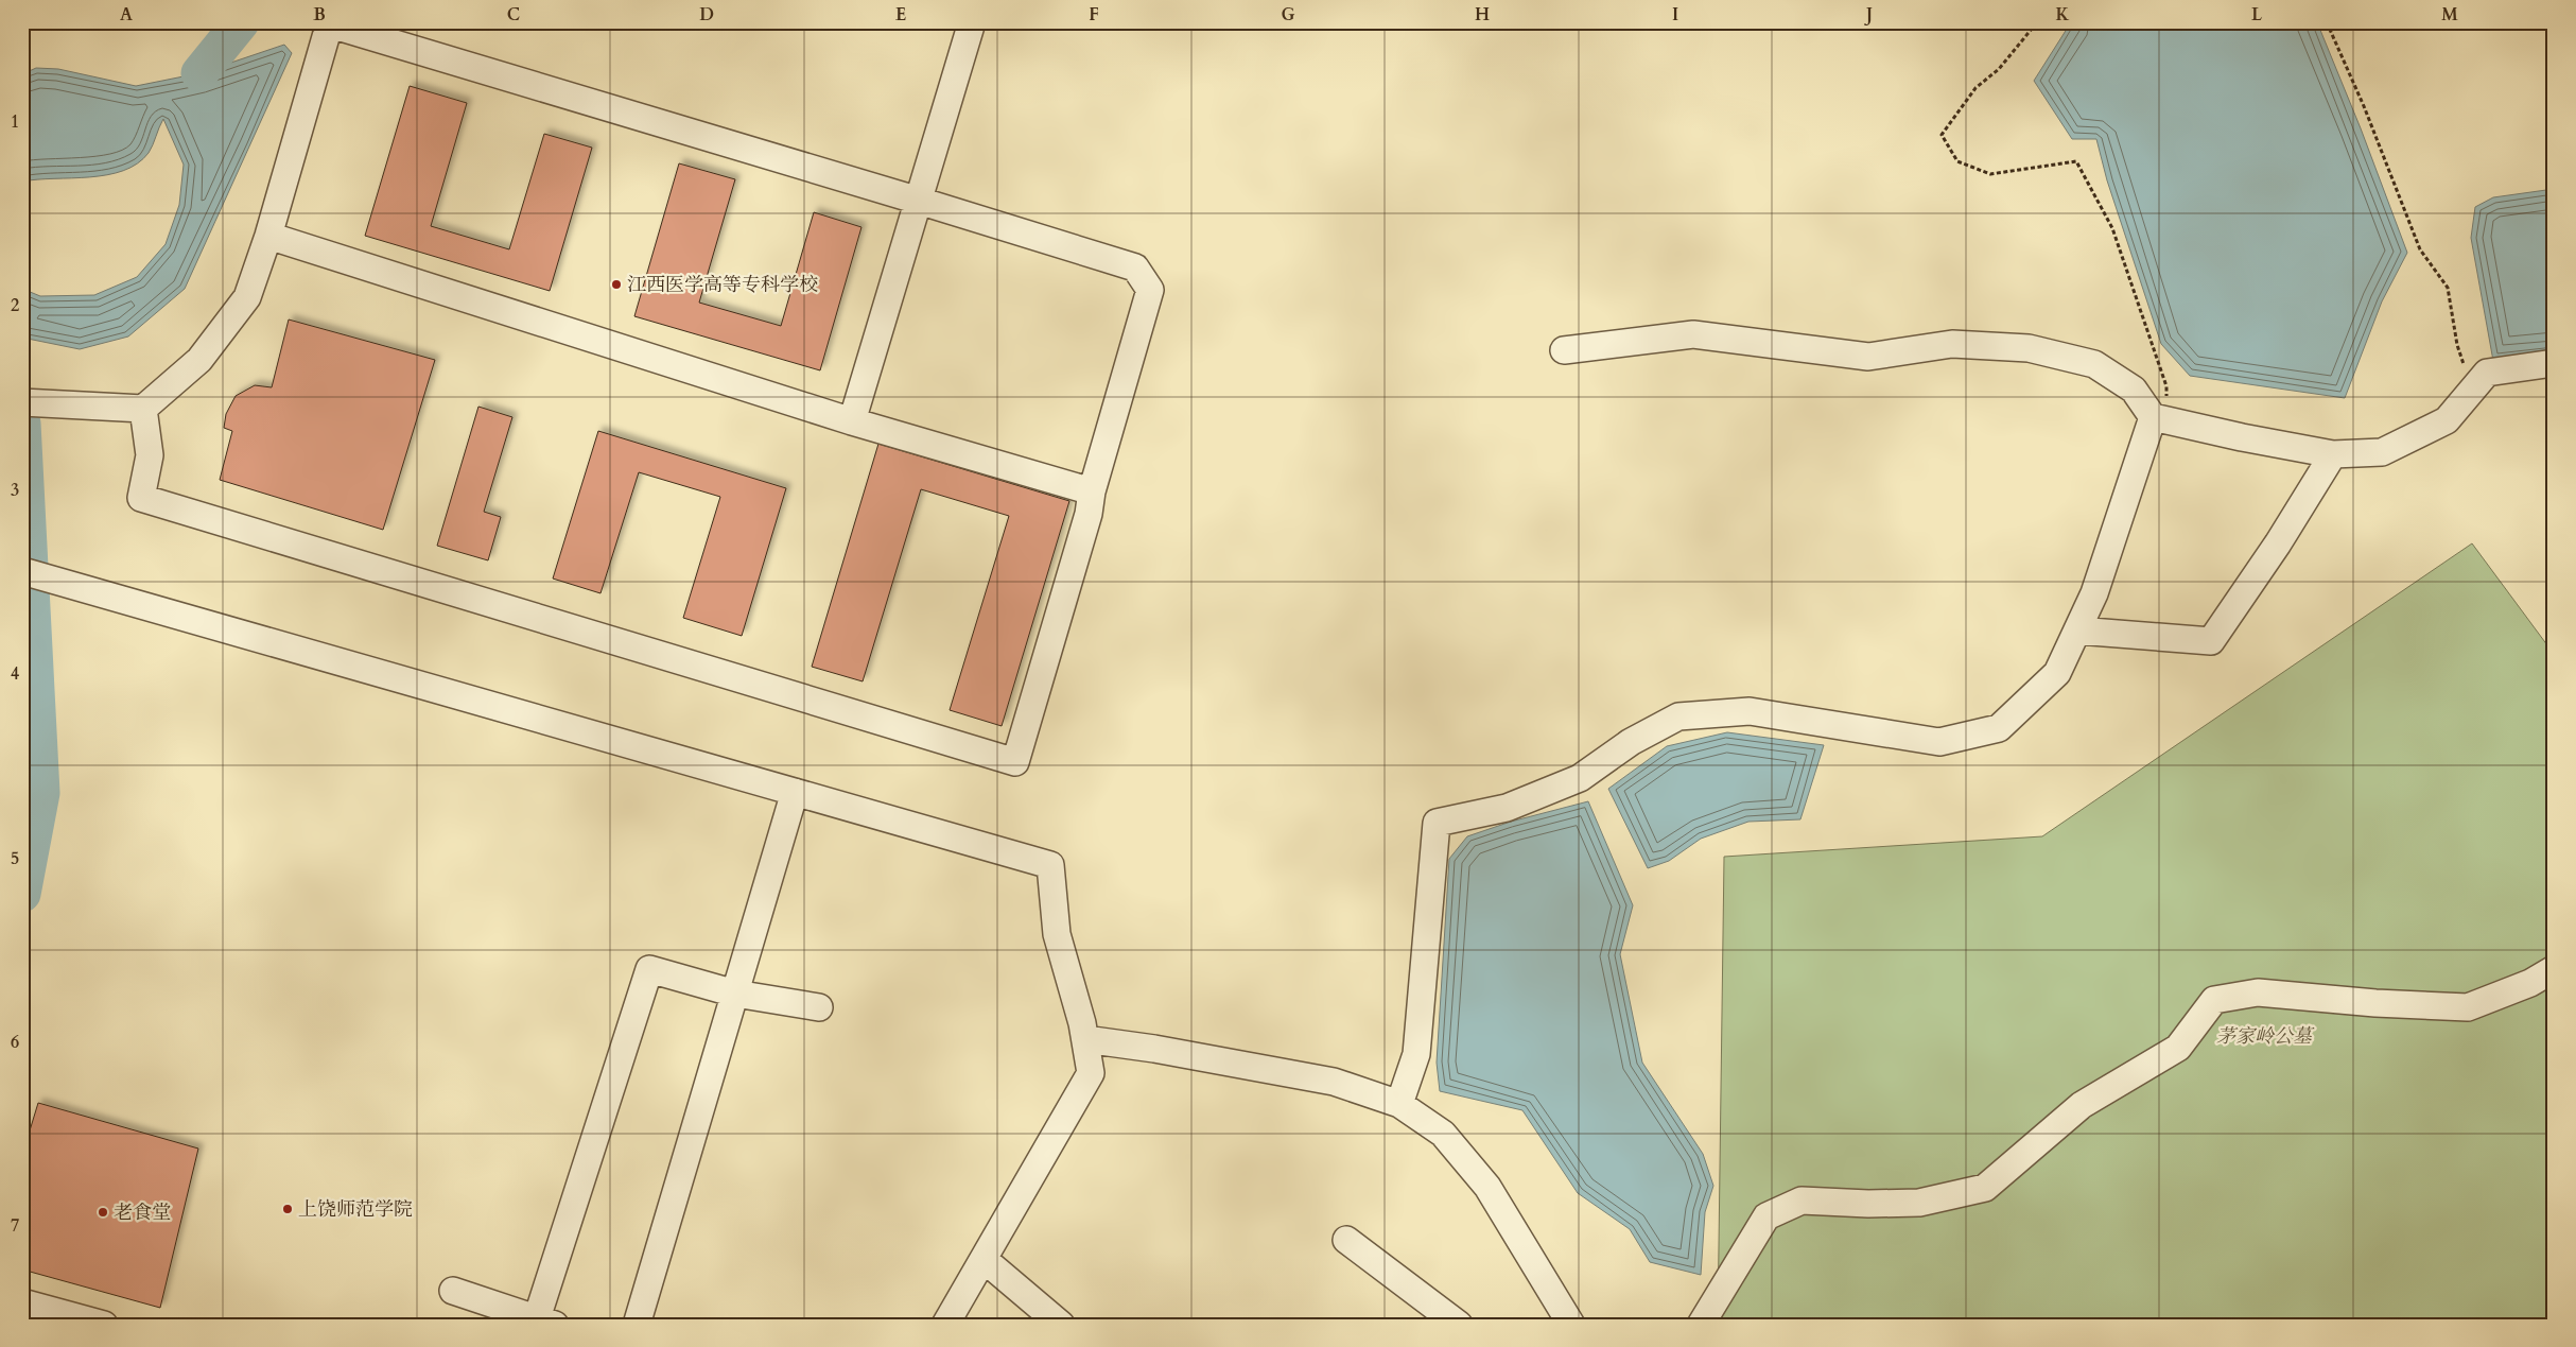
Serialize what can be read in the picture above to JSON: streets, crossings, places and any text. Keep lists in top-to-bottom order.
{
  "parks": ["茅家岭公墓"],
  "places": ["江西医学高等专科学校", "上饶师范学院", "老食堂"],
  "grid": {
    "columns": [
      "A",
      "B",
      "C",
      "D",
      "E",
      "F",
      "G",
      "H",
      "I",
      "J",
      "K",
      "L",
      "M"
    ],
    "rows": [
      "1",
      "2",
      "3",
      "4",
      "5",
      "6",
      "7"
    ]
  }
}
